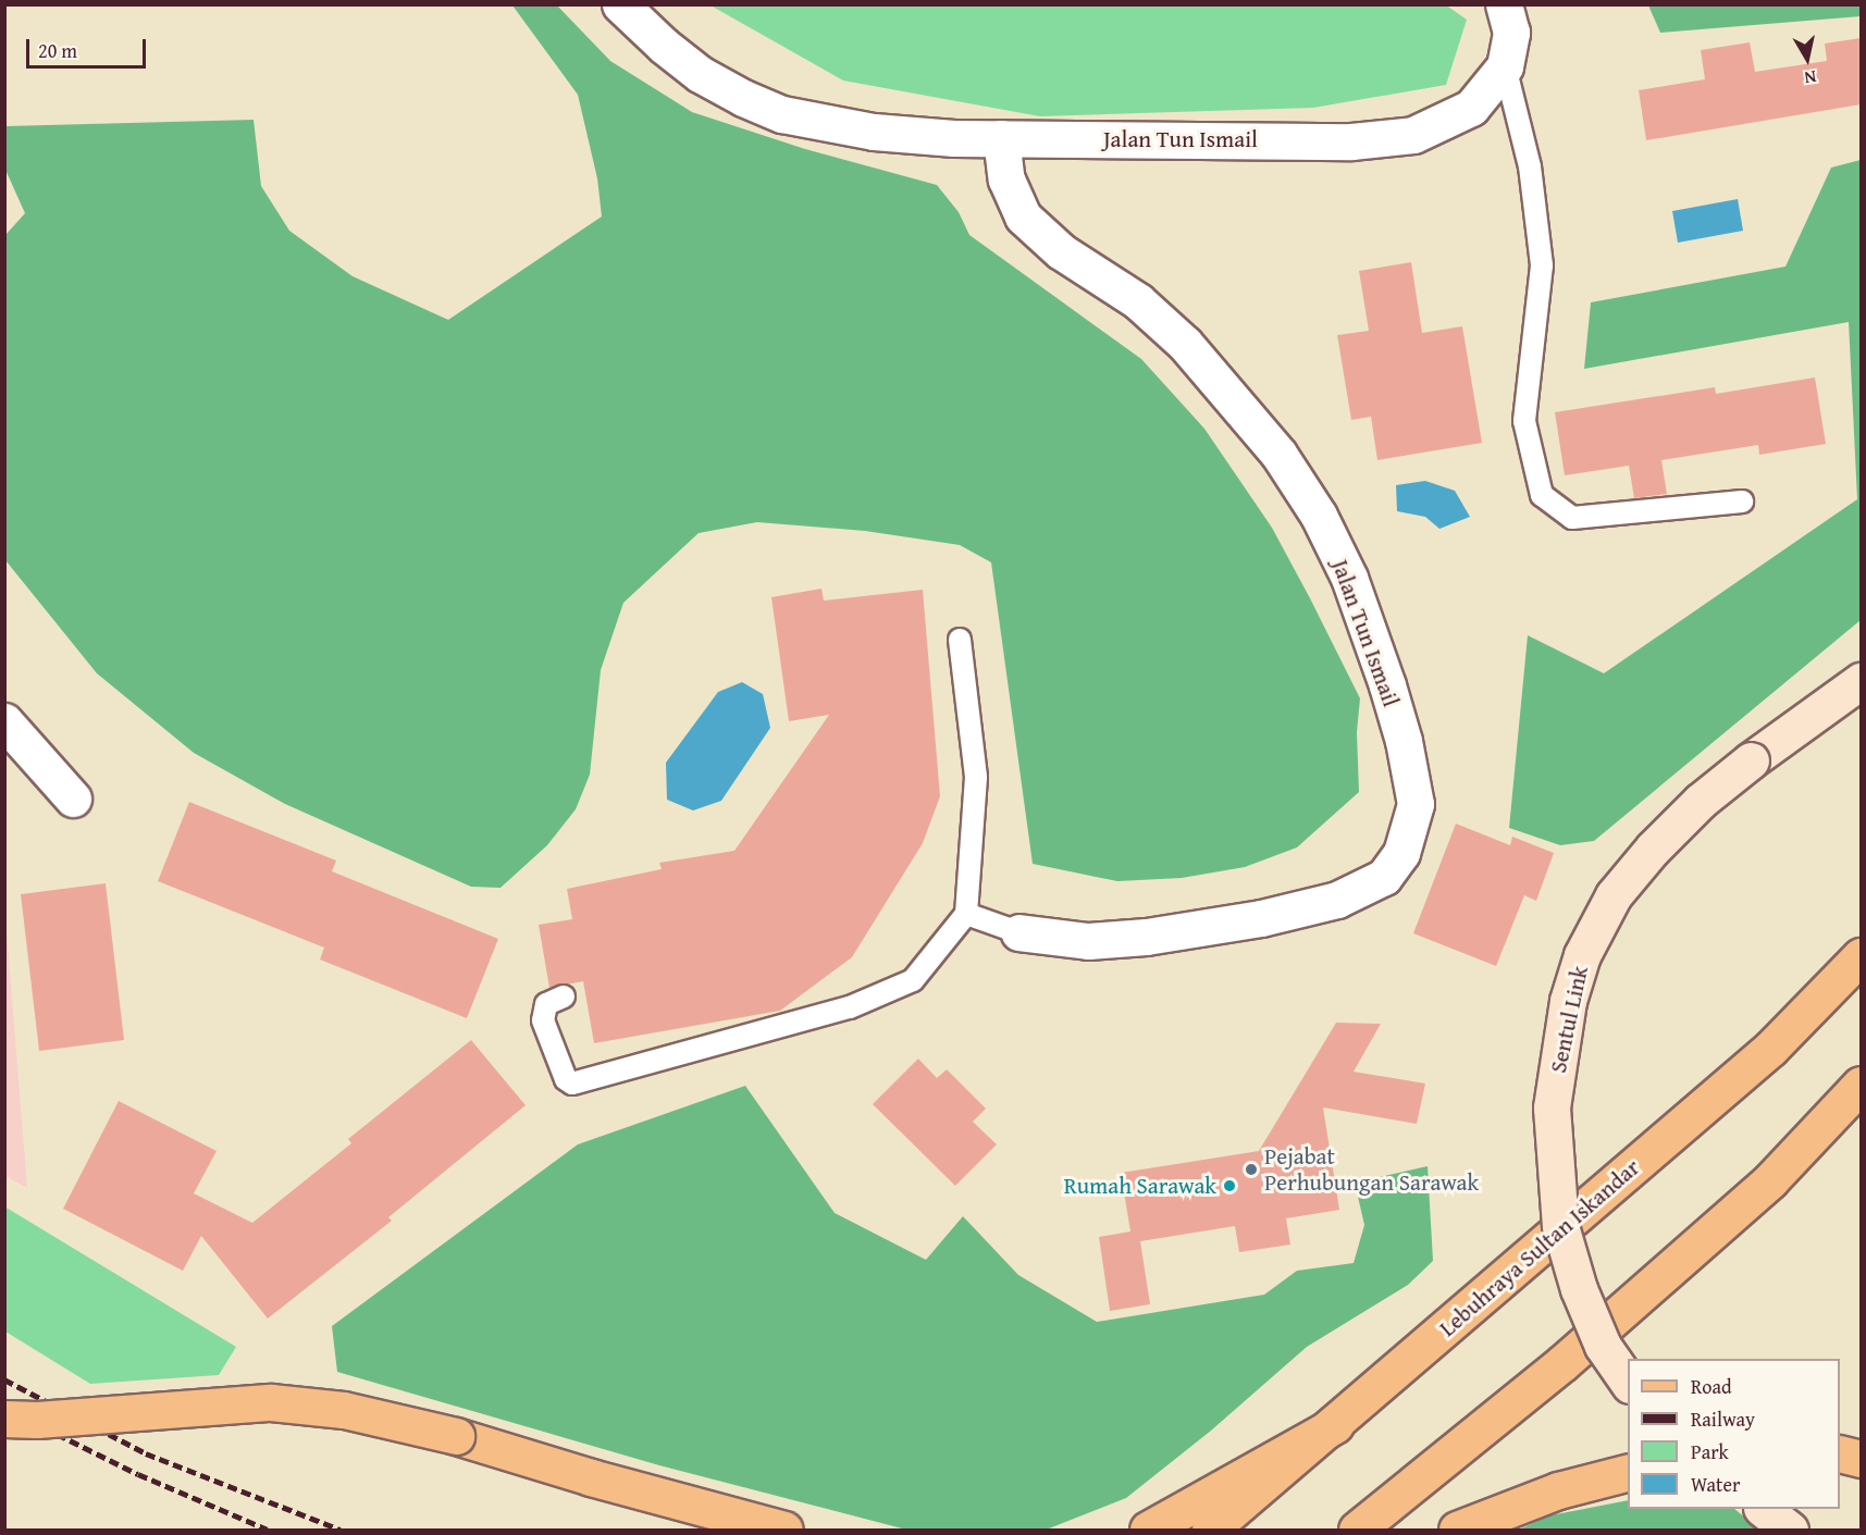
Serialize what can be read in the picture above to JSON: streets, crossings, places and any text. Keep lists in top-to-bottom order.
{
  "streets": {
    "main road": ["Sentul Link", "Lebuhraya Sultan Iskandar"],
    "street": ["Jalan Tun Ismail"]
  },
  "places": ["Pejabat Perhubungan Sarawak", "Rumah Sarawak"],
  "legend": [
    "Road",
    "Railway",
    "Park",
    "Water"
  ],
  "scale_bar": "20 m",
  "north": "bottom"
}
